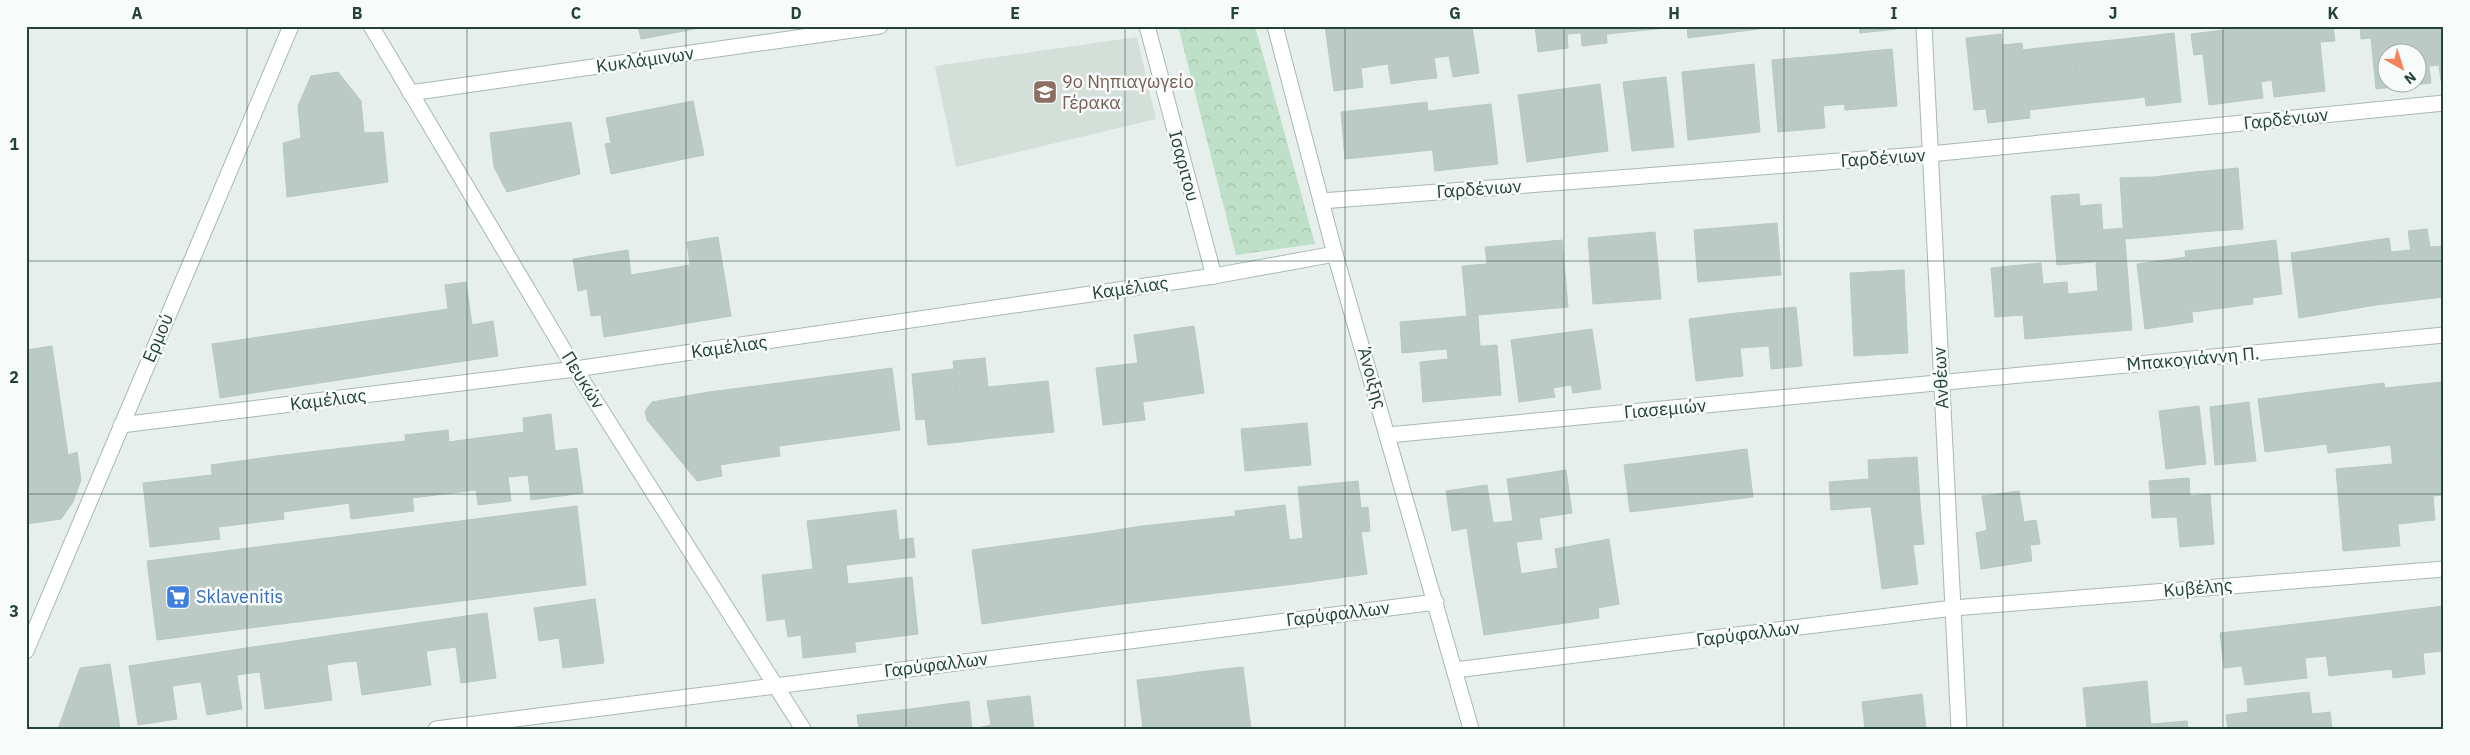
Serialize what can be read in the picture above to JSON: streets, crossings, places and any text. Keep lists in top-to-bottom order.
{
  "streets": {
    "street": [
      "Κυκλάμινων",
      "Γαρδένιων",
      "Ισαριτου",
      "Καμέλιας",
      "Ερμού",
      "Μπακογιάννη Π.",
      "Άνοιξης",
      "Ανθέων",
      "Πευκών",
      "Γιασεμιών",
      "Κυβέλης",
      "Γαρύφαλλων"
    ]
  },
  "crossings": [
    ["Κυκλάμινων", "Πευκών"],
    ["Γαρδένιων", "Άνοιξης"],
    ["Γαρδένιων", "Ανθέων"],
    ["Ισαριτου", "Καμέλιας"],
    ["Καμέλιας", "Ερμού"],
    ["Καμέλιας", "Άνοιξης"],
    ["Καμέλιας", "Πευκών"],
    ["Μπακογιάννη Π.", "Ανθέων"],
    ["Μπακογιάννη Π.", "Γιασεμιών"],
    ["Άνοιξης", "Γιασεμιών"],
    ["Άνοιξης", "Γαρύφαλλων"],
    ["Ανθέων", "Γιασεμιών"],
    ["Ανθέων", "Κυβέλης"],
    ["Ανθέων", "Γαρύφαλλων"],
    ["Πευκών", "Γαρύφαλλων"],
    ["Κυβέλης", "Γαρύφαλλων"]
  ],
  "places": {
    "school or university": ["9ο Νηπιαγωγείο Γέρακα"],
    "supermarket": ["Sklavenitis"]
  },
  "north": "bottom right",
  "grid": {
    "columns": [
      "A",
      "B",
      "C",
      "D",
      "E",
      "F",
      "G",
      "H",
      "I",
      "J",
      "K"
    ],
    "rows": ["1", "2", "3"]
  }
}
